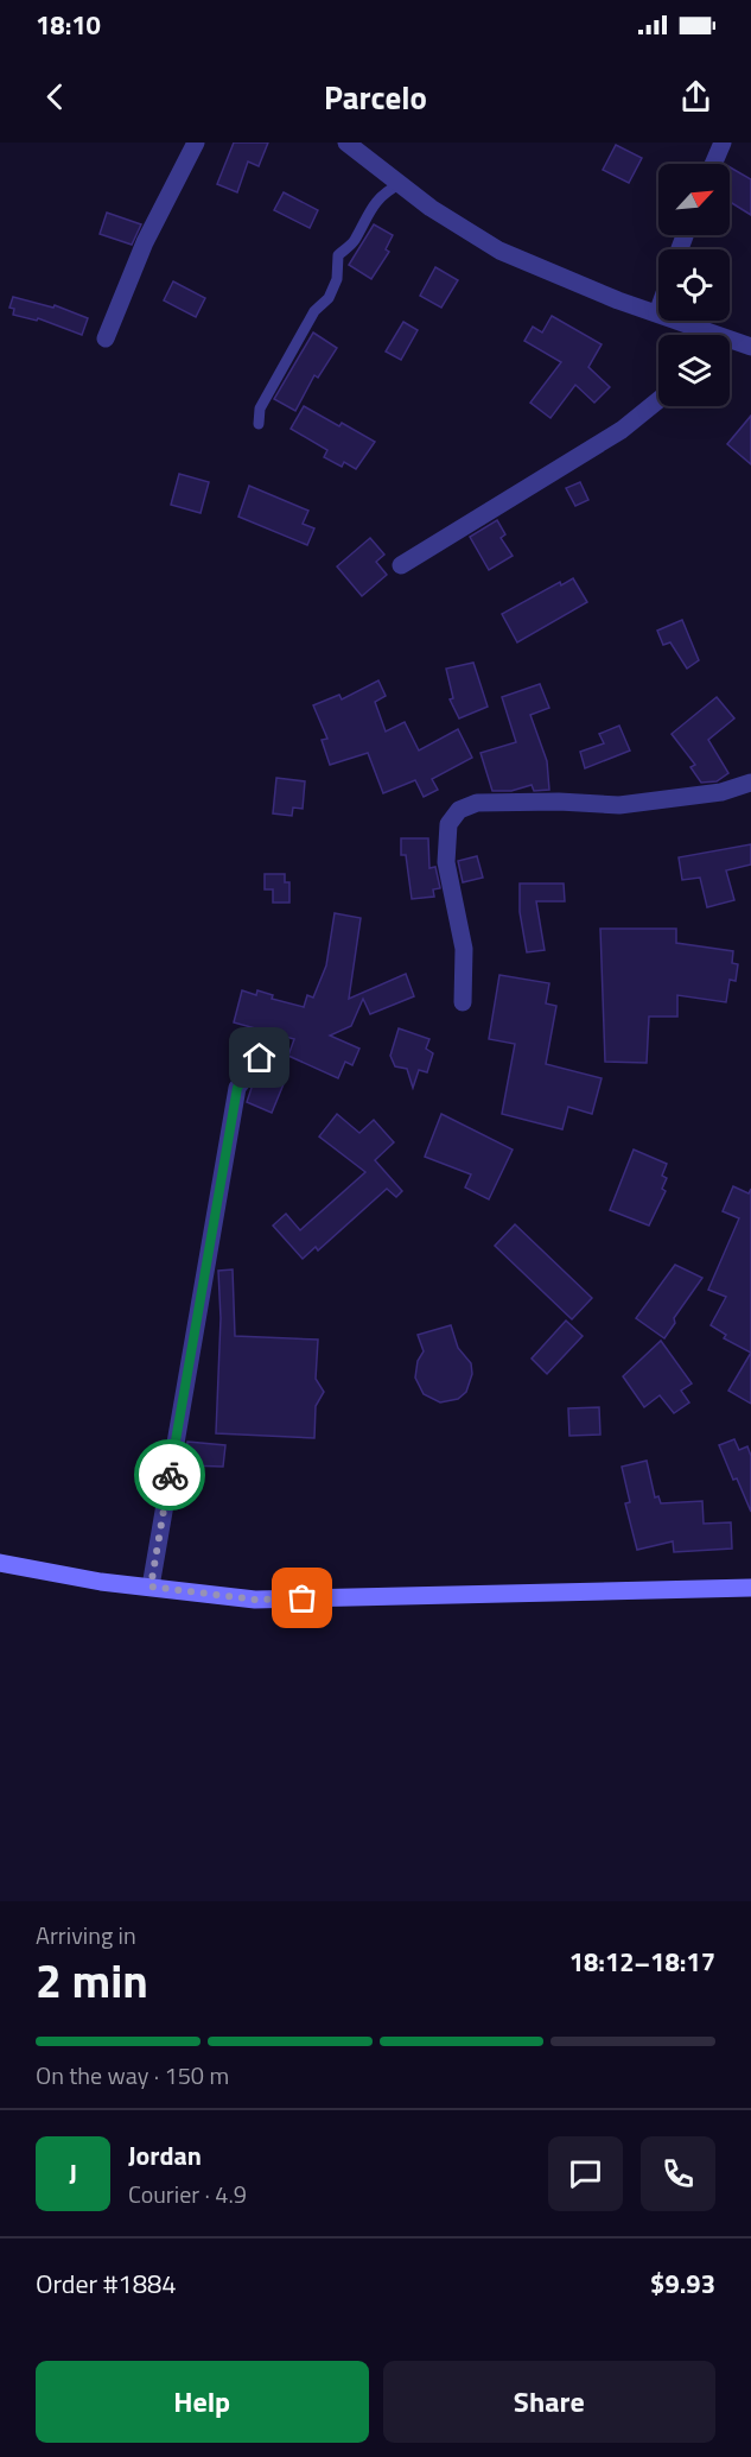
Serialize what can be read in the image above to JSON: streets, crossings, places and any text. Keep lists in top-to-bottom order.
{
  "north": "top right",
  "page": {
    "status": "18:10",
    "header": "Parcelo",
    "heading": ["2 min", "Arriving in", "18:12–18:17"],
    "panel": [
      "Jordan",
      "Courier · 4.9",
      "Order #1884",
      "$9.93"
    ],
    "bar": "On the way · 150 m",
    "round": "J",
    "buttons": ["Help", "Share"]
  }
}
